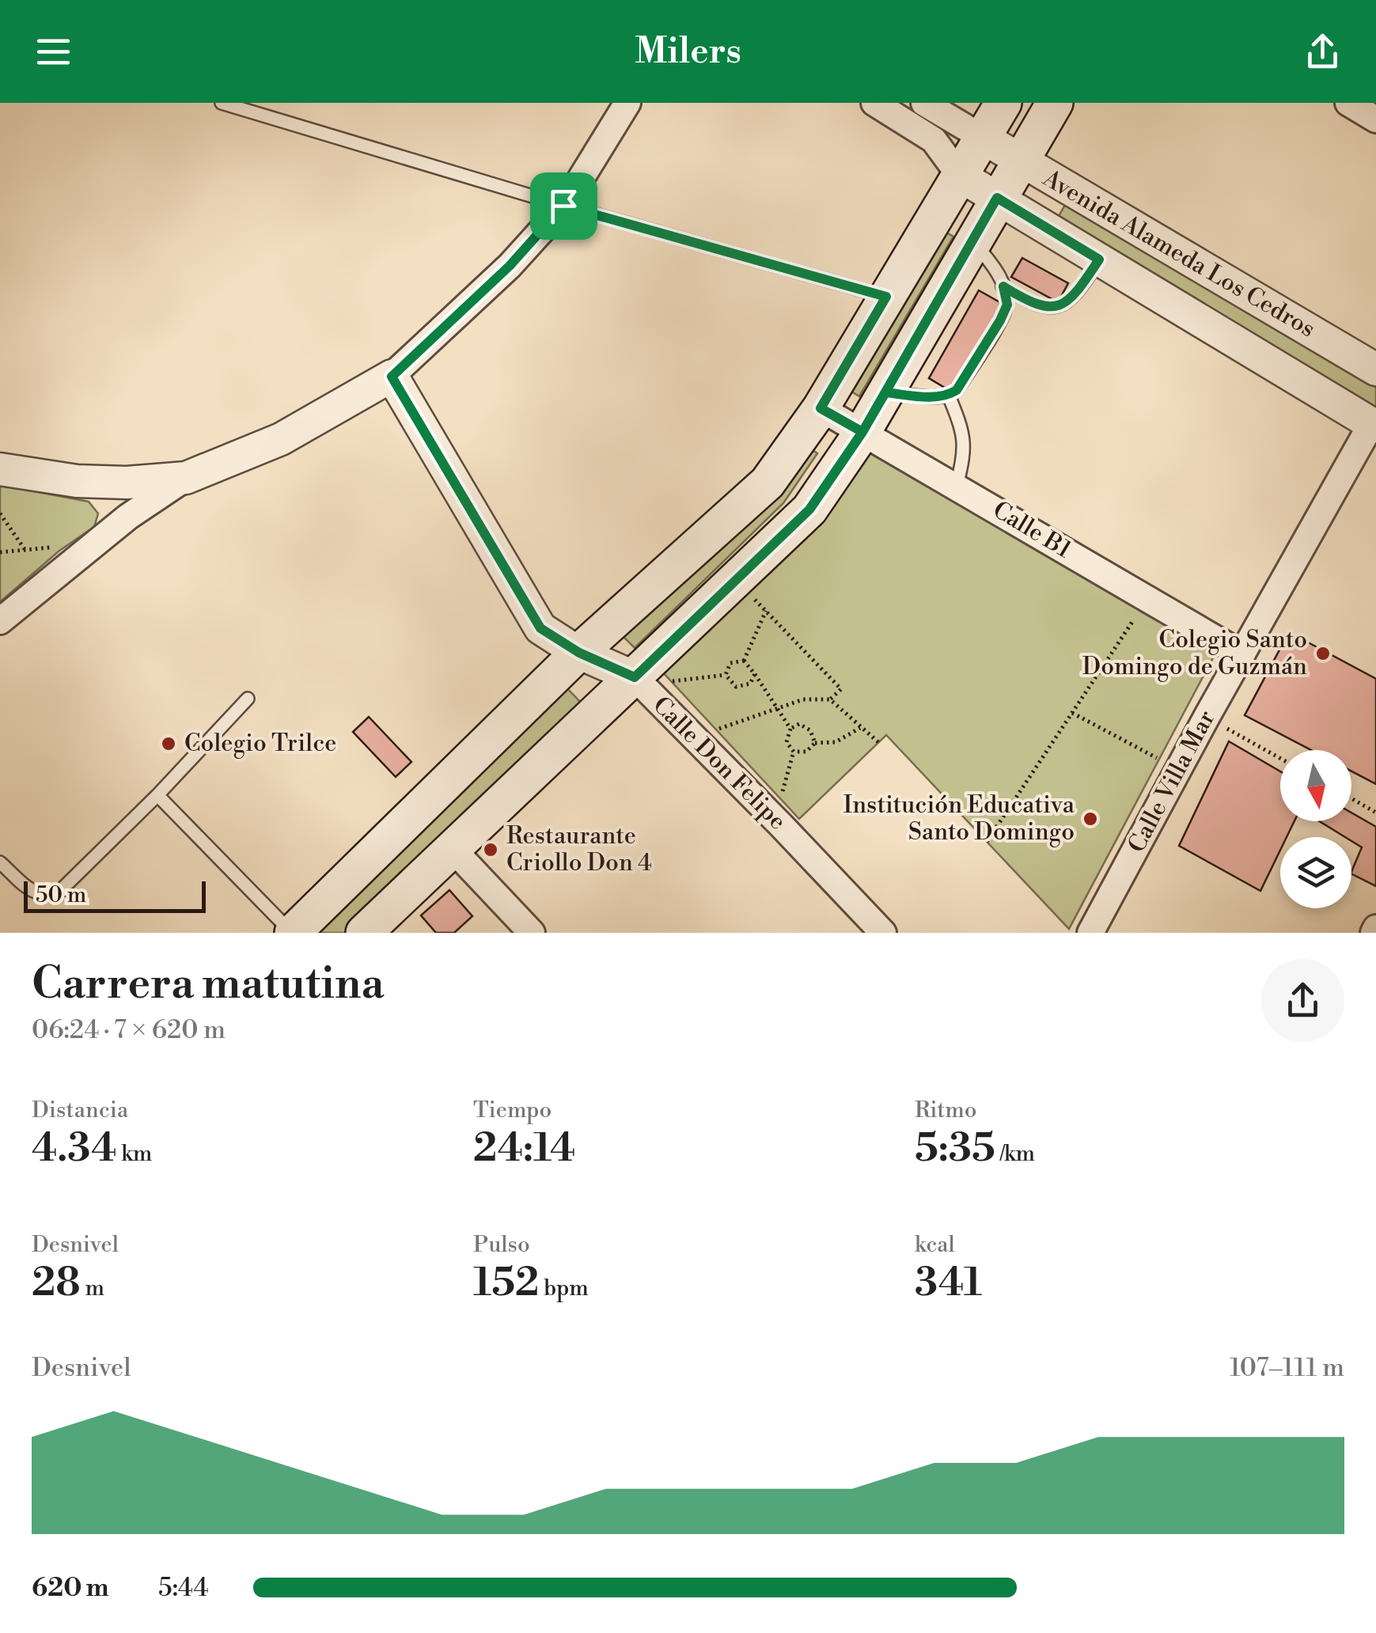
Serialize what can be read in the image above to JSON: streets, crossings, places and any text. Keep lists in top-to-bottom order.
{
  "streets": {
    "street": [
      "Avenida Alameda Los Cedros",
      "Calle B1",
      "Calle Don Felipe",
      "Calle Villa Mar"
    ]
  },
  "crossings": [
    ["Avenida Alameda Los Cedros", "Calle Villa Mar"],
    ["Calle B1", "Calle Villa Mar"]
  ],
  "places": [
    "Colegio Santo Domingo de Guzmán",
    "Colegio Trilce",
    "Institución Educativa Santo Domingo",
    "Restaurante Criollo Don 4"
  ],
  "scale_bar": "50 m",
  "north": "bottom",
  "page": {
    "header": "Milers",
    "scale": "50 m",
    "heading": ["Carrera matutina", "06:24 · 7 × 620 m"],
    "stats": [
      ["Distancia", "4.34 km"],
      ["Tiempo", "24:14"],
      ["Ritmo", "5:35 /km"],
      ["Desnivel", "28 m"],
      ["Pulso", "152 bpm"],
      ["kcal", "341"]
    ],
    "chart": ["Desnivel", "107–111 m"],
    "list": [
      {
        "name": "620 m",
        "note": "5:44"
      }
    ]
  }
}
